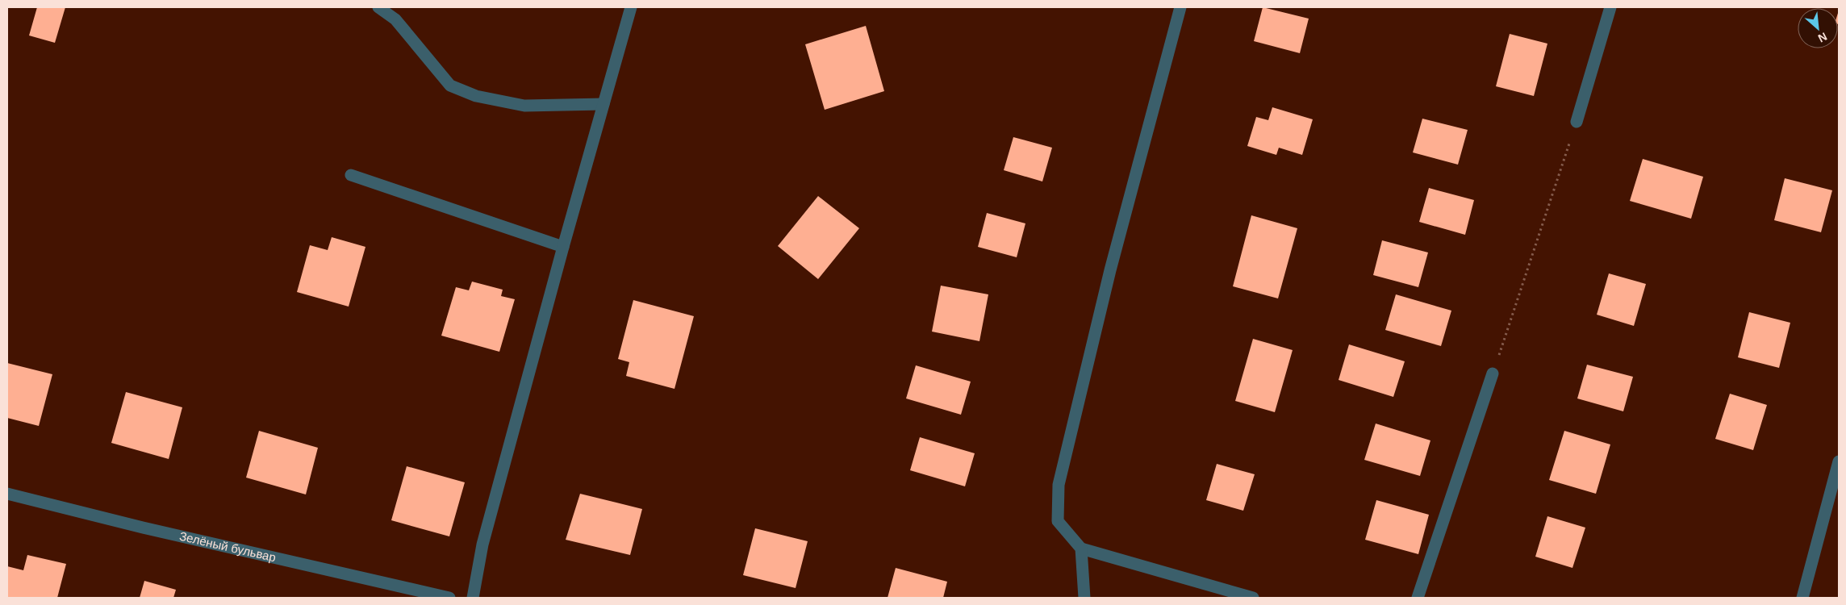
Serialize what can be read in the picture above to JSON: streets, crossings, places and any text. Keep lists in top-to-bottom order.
{
  "streets": {
    "street": ["Зелёный бульвар"]
  },
  "north": "bottom right"
}
